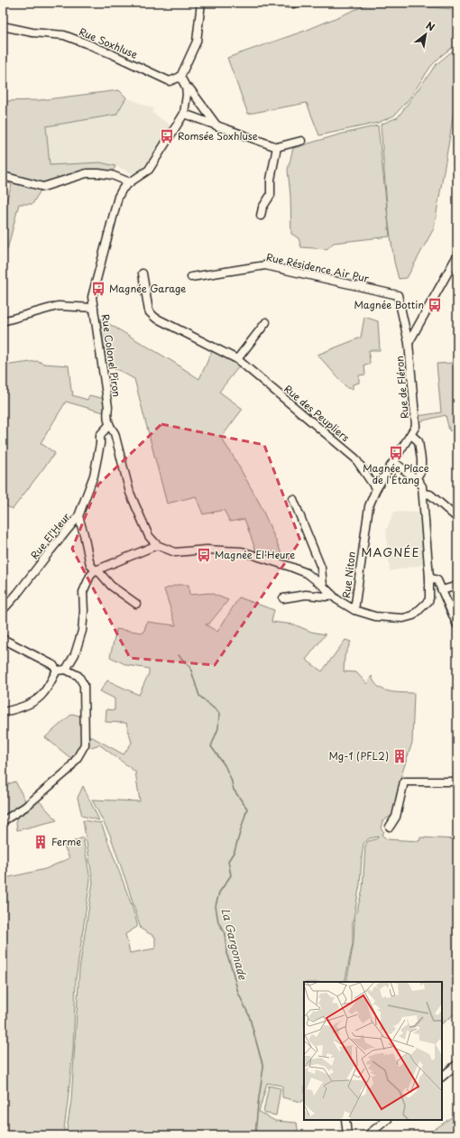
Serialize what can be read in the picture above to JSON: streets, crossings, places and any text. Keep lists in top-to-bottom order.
{
  "streets": {
    "street": [
      "Rue Soxhluse",
      "Rue Résidence Air Pur",
      "Rue Colonel Piron",
      "Rue de Fléron",
      "Rue des Peupliers",
      "Rue El'Heur",
      "Rue Niton"
    ]
  },
  "crossings": [
    ["Rue Résidence Air Pur", "Rue de Fléron"],
    ["Rue Colonel Piron", "Rue El'Heur"],
    ["Rue de Fléron", "Rue Niton"],
    ["Rue des Peupliers", "Rue Niton"]
  ],
  "districts": ["MAGNÉE"],
  "water": ["La Gargonade"],
  "places": {
    "bus stop": [
      "Romsée Soxhluse",
      "Magnée Garage",
      "Magnée Bottin",
      "Magnée Place de l'Étang",
      "Magnée El'Heure"
    ],
    "building": ["Mg-1 (PFL2)", "Ferme"]
  },
  "north": "top right"
}
